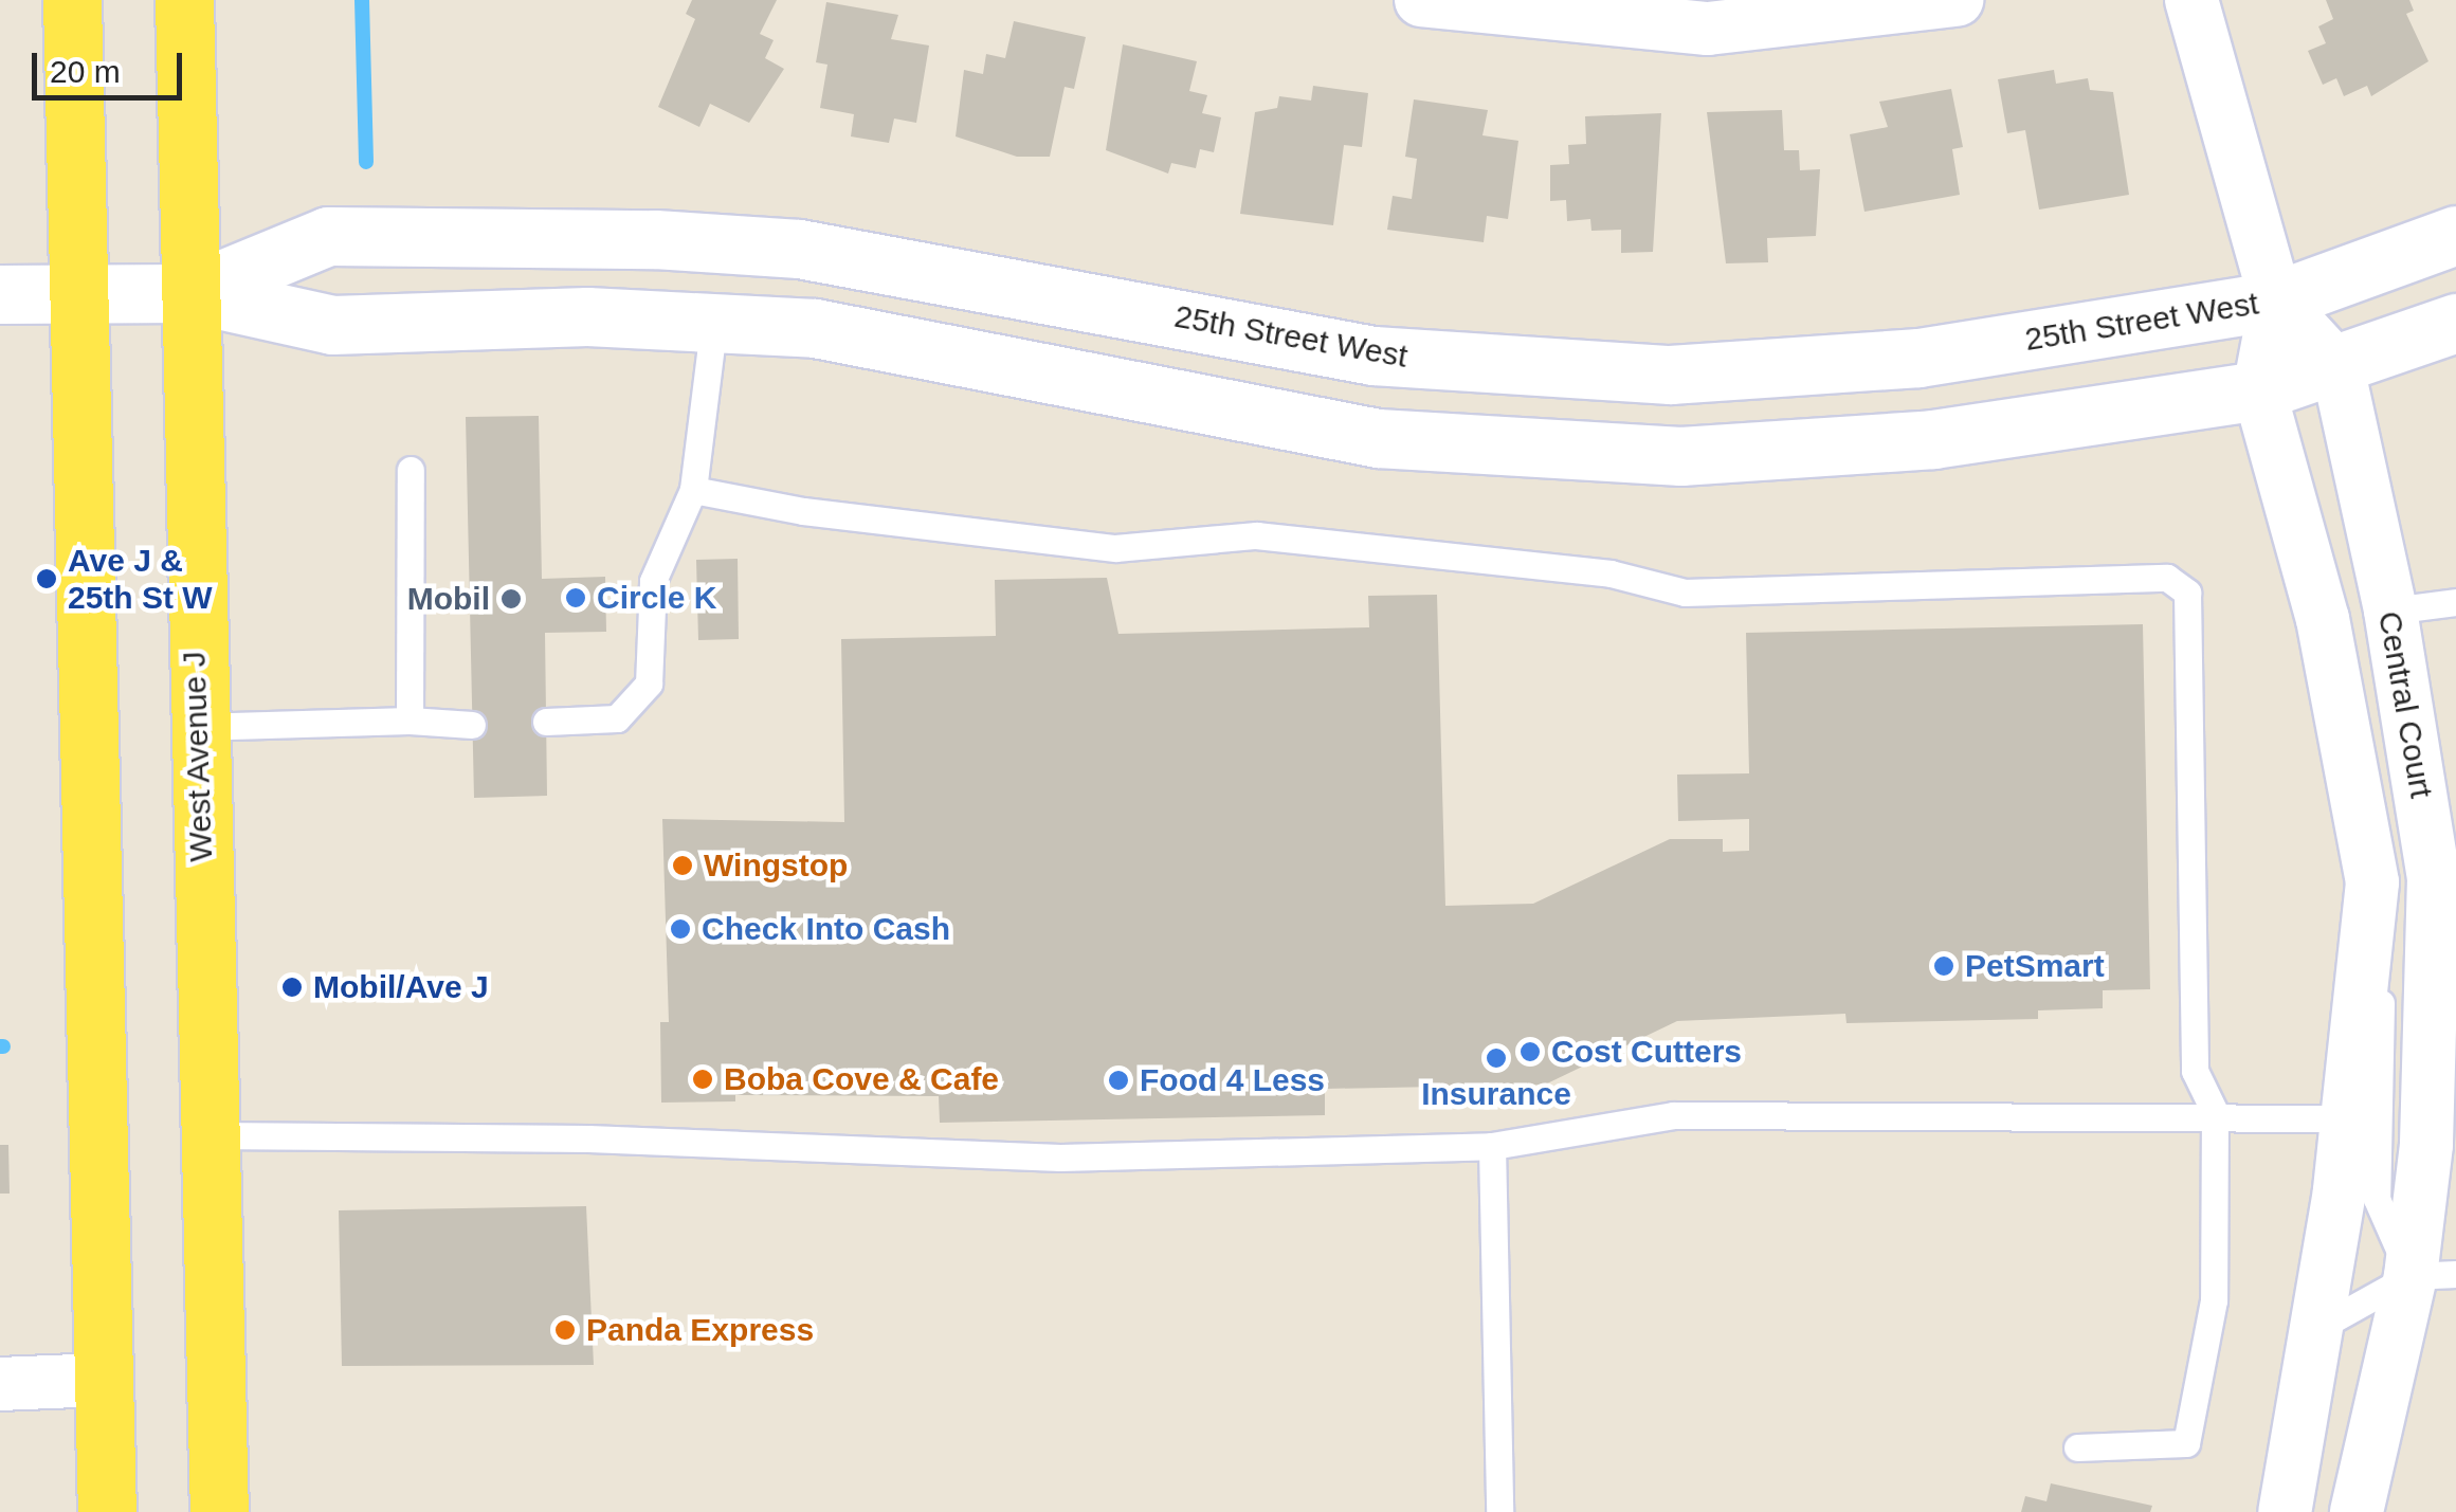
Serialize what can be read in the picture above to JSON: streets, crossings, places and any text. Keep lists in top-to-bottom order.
{
  "streets": {
    "main road": ["West Avenue J"],
    "street": ["25th Street West", "Central Court"]
  },
  "crossings": [
    ["25th Street West", "Central Court"],
    ["25th Street West", "West Avenue J"]
  ],
  "places": [
    "Ave J & 25th St W",
    "Circle K",
    "Mobil",
    "Wingstop",
    "Check Into Cash",
    "PetSmart",
    "Mobil/Ave J",
    "Cost Cutters",
    "Insurance",
    "Boba Cove & Cafe",
    "Food 4 Less",
    "Panda Express"
  ],
  "scale_bar": "20 m"
}
